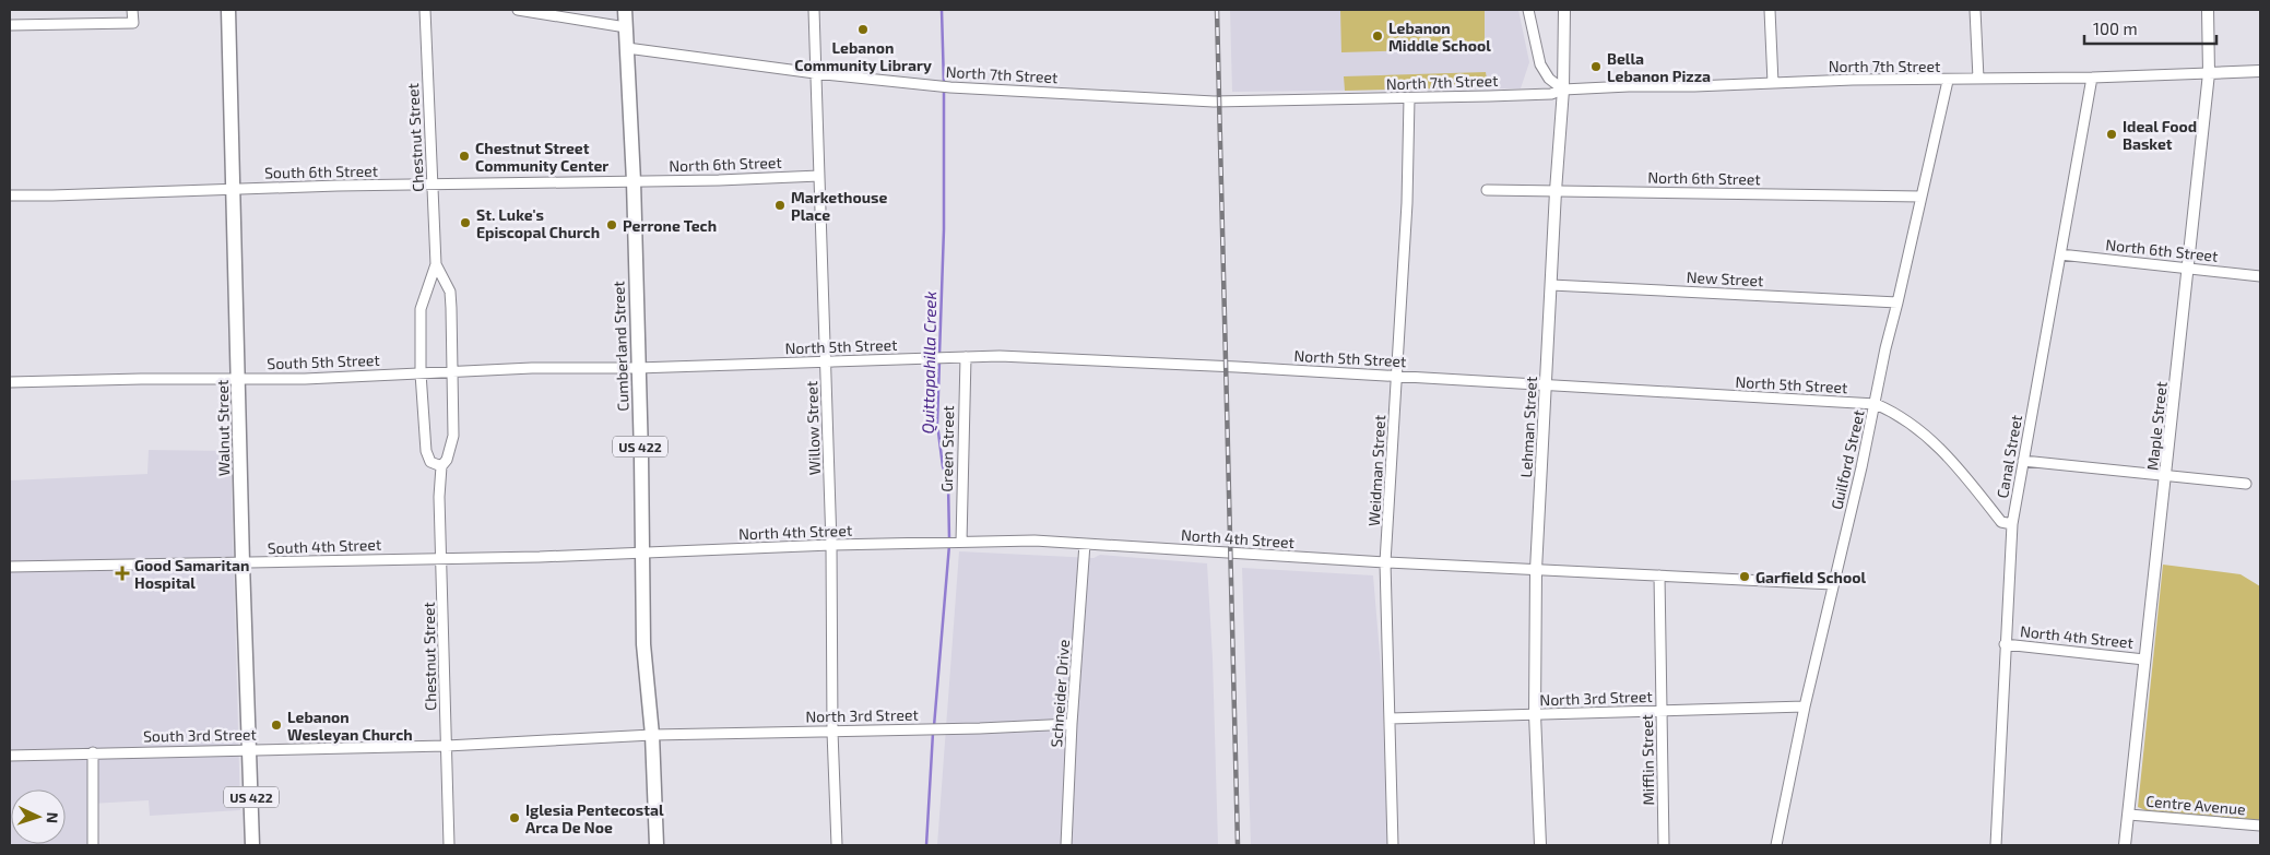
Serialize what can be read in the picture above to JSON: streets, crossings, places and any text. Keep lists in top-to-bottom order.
{
  "streets": {
    "highway": ["Cumberland Street", "Walnut Street", "US 422"],
    "main road": ["North 7th Street", "Maple Street", "Lehman Street"],
    "street": [
      "Chestnut Street",
      "North 6th Street",
      "South 6th Street",
      "New Street",
      "North 5th Street",
      "South 5th Street",
      "Willow Street",
      "Green Street",
      "Canal Street",
      "Guilford Street",
      "Weidman Street",
      "North 4th Street",
      "South 4th Street",
      "Schneider Drive",
      "North 3rd Street",
      "South 3rd Street",
      "Mifflin Street",
      "Centre Avenue"
    ]
  },
  "crossings": [
    ["North 7th Street", "Cumberland Street"],
    ["North 7th Street", "Maple Street"],
    ["North 7th Street", "Lehman Street"],
    ["North 7th Street", "Willow Street"],
    ["North 7th Street", "Canal Street"],
    ["North 7th Street", "Guilford Street"],
    ["North 7th Street", "Weidman Street"],
    ["Chestnut Street", "South 6th Street"],
    ["Chestnut Street", "South 5th Street"],
    ["Chestnut Street", "South 4th Street"],
    ["Chestnut Street", "South 3rd Street"],
    ["North 6th Street", "South 6th Street"],
    ["North 6th Street", "Cumberland Street"],
    ["North 6th Street", "Maple Street"],
    ["North 6th Street", "Lehman Street"],
    ["North 6th Street", "Willow Street"],
    ["North 6th Street", "Canal Street"],
    ["North 6th Street", "Guilford Street"],
    ["South 6th Street", "Cumberland Street"],
    ["South 6th Street", "Walnut Street"],
    ["New Street", "Lehman Street"],
    ["New Street", "Guilford Street"],
    ["Cumberland Street", "North 5th Street"],
    ["Cumberland Street", "South 5th Street"],
    ["Cumberland Street", "North 4th Street"],
    ["Cumberland Street", "South 4th Street"],
    ["Cumberland Street", "North 3rd Street"],
    ["Cumberland Street", "South 3rd Street"],
    ["North 5th Street", "South 5th Street"],
    ["North 5th Street", "Lehman Street"],
    ["North 5th Street", "Willow Street"],
    ["North 5th Street", "Green Street"],
    ["North 5th Street", "Canal Street"],
    ["North 5th Street", "Guilford Street"],
    ["North 5th Street", "Weidman Street"],
    ["South 5th Street", "Walnut Street"],
    ["Maple Street", "North 4th Street"],
    ["Maple Street", "Centre Avenue"],
    ["Lehman Street", "North 4th Street"],
    ["Lehman Street", "North 3rd Street"],
    ["Walnut Street", "South 4th Street"],
    ["Walnut Street", "South 3rd Street"],
    ["Willow Street", "North 4th Street"],
    ["Willow Street", "North 3rd Street"],
    ["Green Street", "North 4th Street"],
    ["Canal Street", "North 4th Street"],
    ["Guilford Street", "North 4th Street"],
    ["Guilford Street", "North 3rd Street"],
    ["Weidman Street", "North 4th Street"],
    ["Weidman Street", "North 3rd Street"],
    ["North 4th Street", "South 4th Street"],
    ["North 4th Street", "Schneider Drive"],
    ["North 4th Street", "Mifflin Street"],
    ["Schneider Drive", "North 3rd Street"],
    ["North 3rd Street", "South 3rd Street"],
    ["North 3rd Street", "Mifflin Street"]
  ],
  "water": ["Quittapahilla Creek"],
  "places": {
    "other": [
      "Lebanon Community Library",
      "Lebanon Middle School",
      "Bella Lebanon Pizza",
      "Ideal Food Basket",
      "Chestnut Street Community Center",
      "Markethouse Place",
      "St. Luke's Episcopal Church",
      "Perrone Tech",
      "Garfield School",
      "Lebanon Wesleyan Church",
      "Iglesia Pentecostal Arca De Noe"
    ],
    "health": ["Good Samaritan Hospital"]
  },
  "scale_bar": "100 m",
  "north": "right"
}
